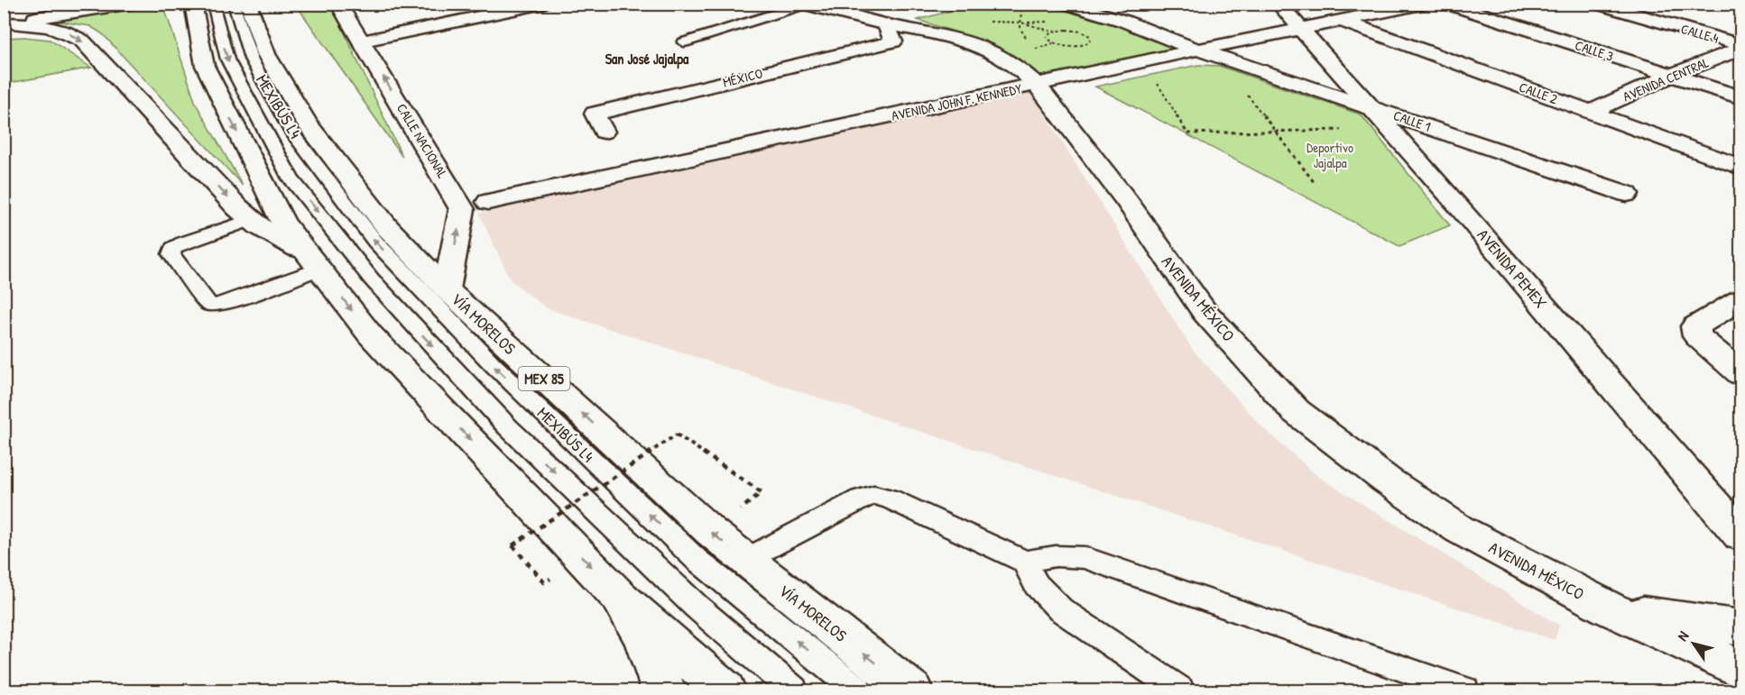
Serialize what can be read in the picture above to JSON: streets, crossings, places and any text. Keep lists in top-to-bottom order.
{
  "streets": {
    "main road": [
      "CALLE 4",
      "CALLE 3",
      "MÉXICO",
      "AVENIDA CENTRAL",
      "CALLE 2",
      "AVENIDA JOHN F. KENNEDY",
      "CALLE 1",
      "CALLE NACIONAL",
      "AVENIDA PEMEX",
      "AVENIDA MÉXICO",
      "VÍA MORELOS",
      "MEX 85"
    ],
    "lane": ["MEXIBÚS L4"]
  },
  "crossings": [
    ["CALLE 4", "AVENIDA CENTRAL"],
    ["CALLE 3", "AVENIDA CENTRAL"],
    ["MÉXICO", "AVENIDA MÉXICO"],
    ["AVENIDA CENTRAL", "CALLE 2"],
    ["CALLE 2", "AVENIDA JOHN F. KENNEDY"],
    ["AVENIDA JOHN F. KENNEDY", "CALLE 1"],
    ["AVENIDA JOHN F. KENNEDY", "AVENIDA PEMEX"],
    ["AVENIDA JOHN F. KENNEDY", "AVENIDA MÉXICO"],
    ["CALLE 1", "AVENIDA PEMEX"],
    ["CALLE NACIONAL", "VÍA MORELOS"]
  ],
  "districts": ["San José Jajalpa"],
  "parks": ["Deportivo Jajalpa"],
  "north": "top left"
}
